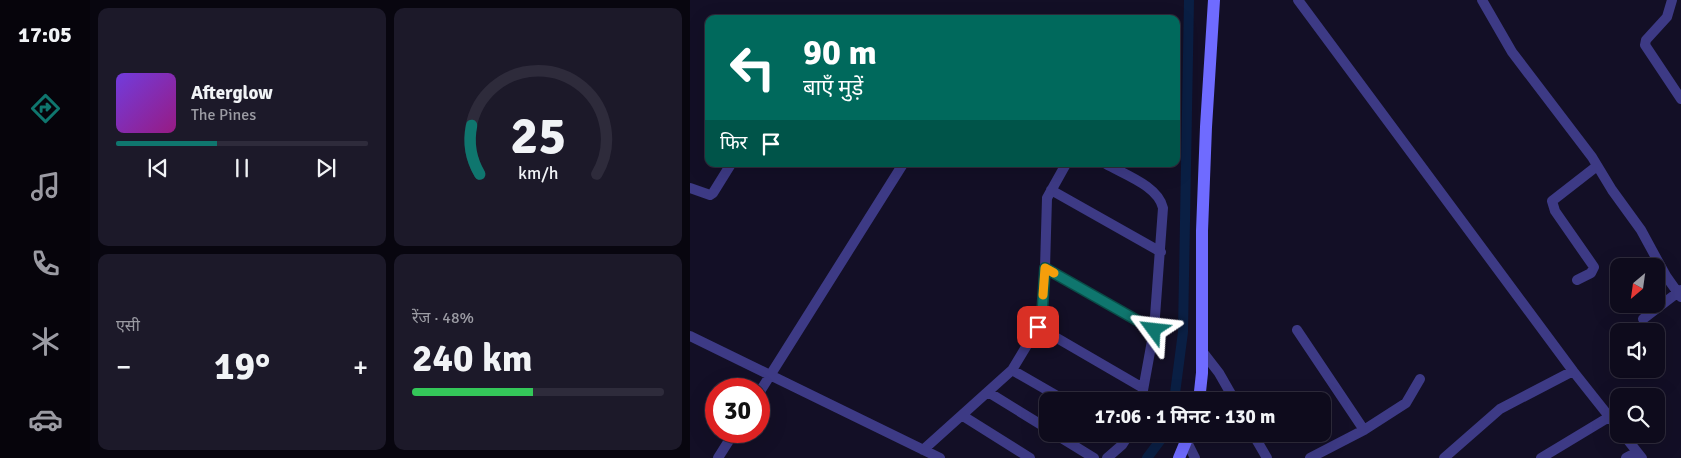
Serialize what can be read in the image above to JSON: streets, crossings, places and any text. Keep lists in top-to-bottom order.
{
  "north": "bottom left",
  "page": {
    "tabs": "17:05",
    "turn": ["90 m", "बाएँ मुड़ें"],
    "song": ["Afterglow", "The Pines"],
    "then": "फिर",
    "tile": [
      "एसी",
      ["रेंज · 48%", "240 km"]
    ],
    "heat": ["−", "19°", "+"],
    "limit": "30",
    "trip": "17:06 · 1 मिनट · 130 m",
    "gauge": ["25", "km/h"]
  }
}
